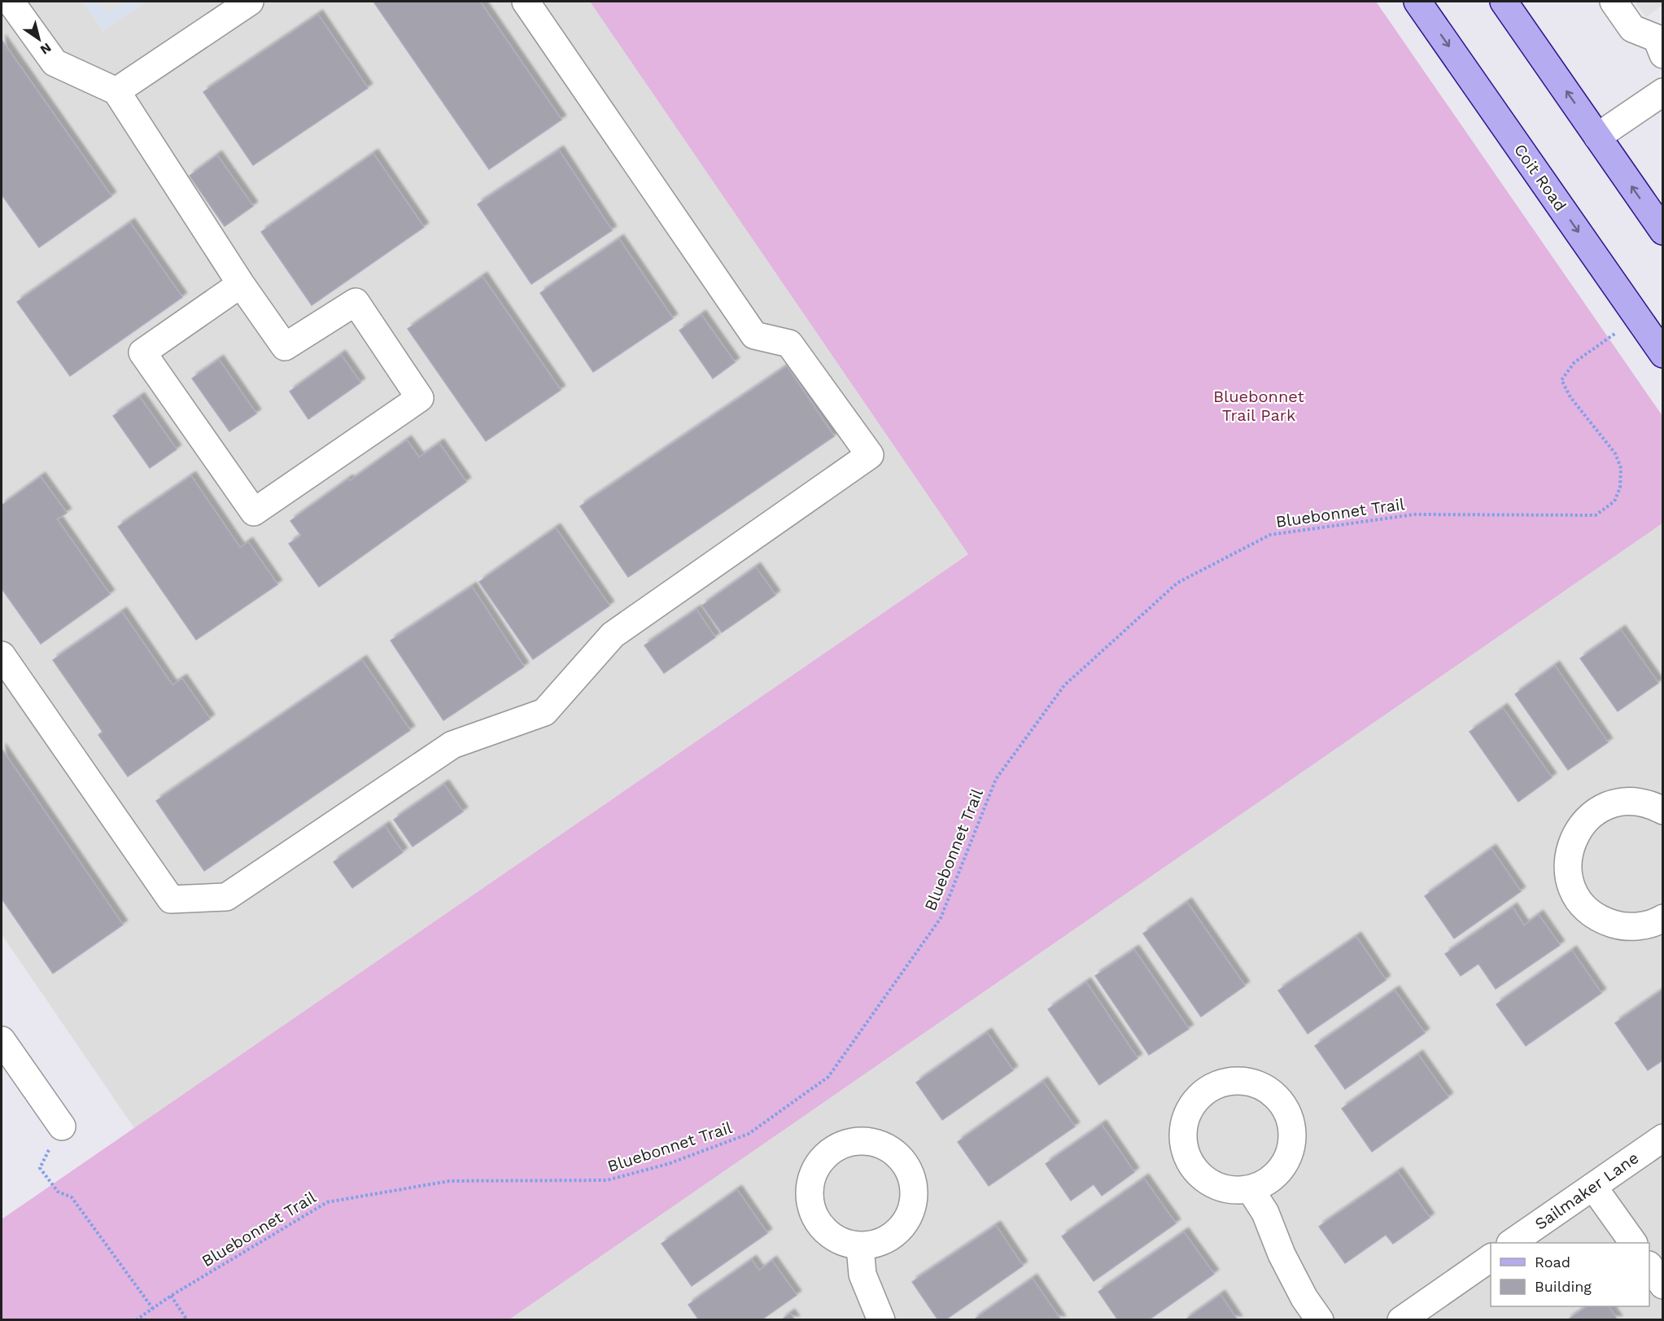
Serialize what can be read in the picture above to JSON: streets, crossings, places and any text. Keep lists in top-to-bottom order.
{
  "streets": {
    "main road": ["Coit Road"],
    "street": ["Sailmaker Lane"],
    "path": ["Bluebonnet Trail"]
  },
  "parks": ["Bluebonnet Trail Park"],
  "legend": ["Road", "Building"],
  "north": "bottom right"
}
